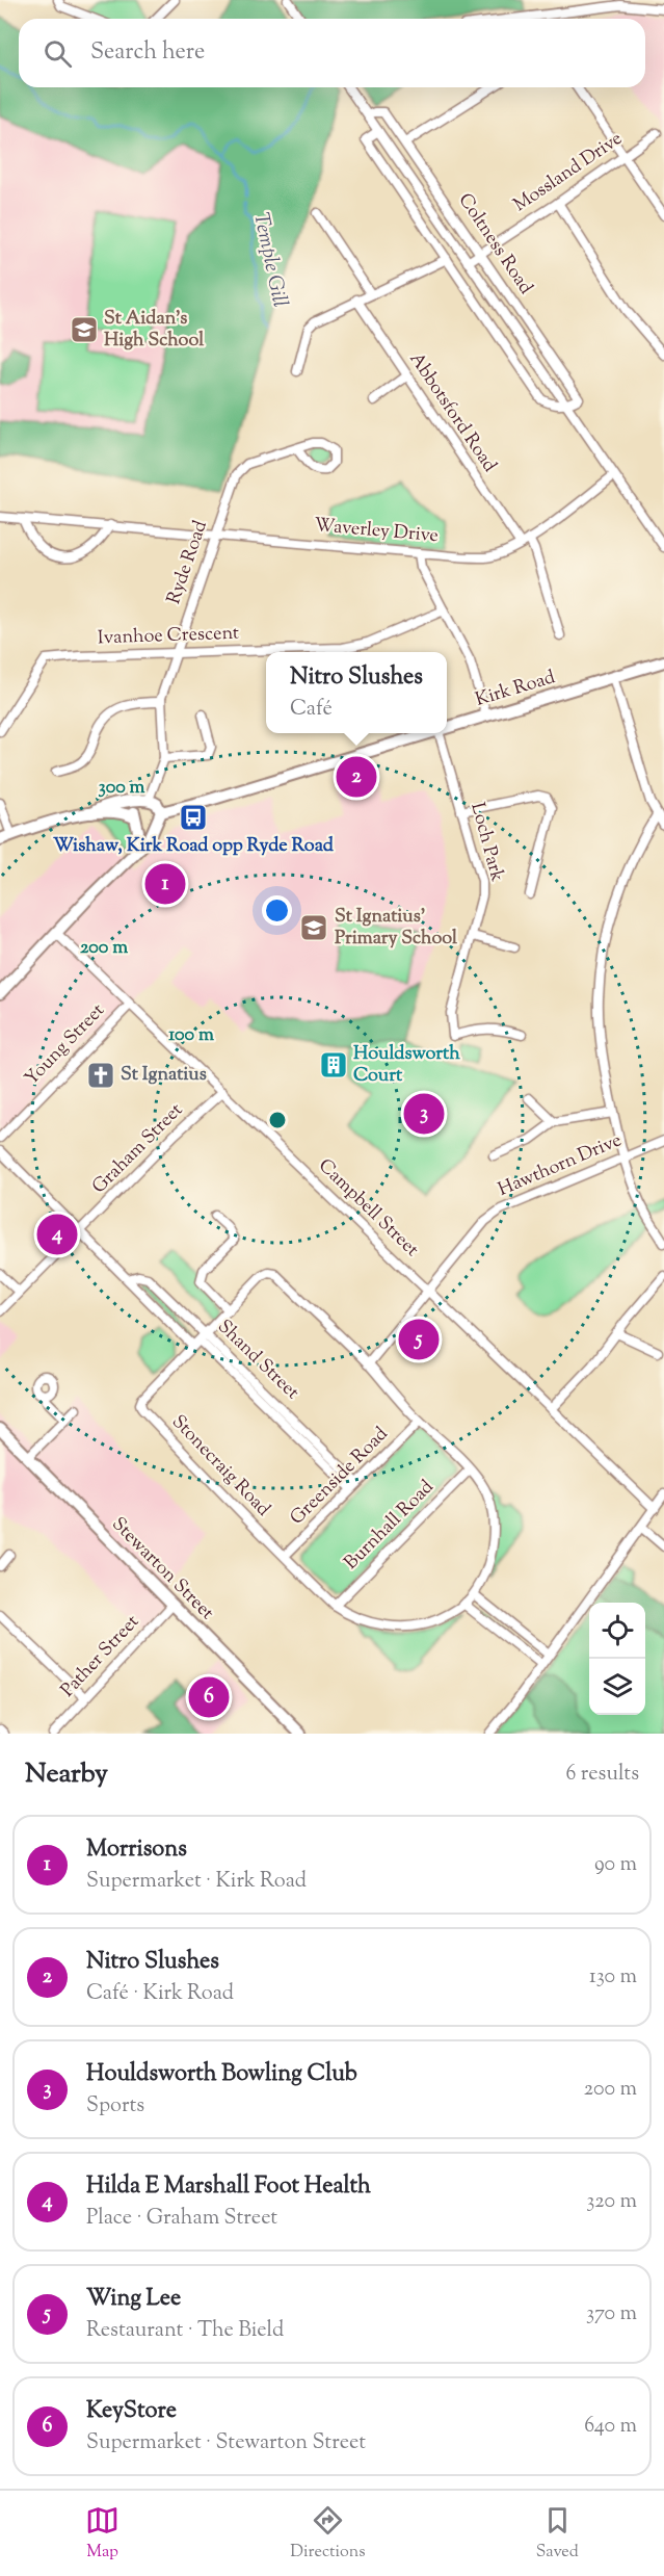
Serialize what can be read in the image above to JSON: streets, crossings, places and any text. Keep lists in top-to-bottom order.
{
  "streets": {
    "main road": ["Kirk Road", "Stewarton Street"],
    "street": [
      "Mossland Drive",
      "Coltness Road",
      "Abbotsford Road",
      "Waverley Drive",
      "Ryde Road",
      "Ivanhoe Crescent",
      "Loch Park",
      "Young Street",
      "Graham Street",
      "Hawthorn Drive",
      "Campbell Street",
      "Shand Street",
      "Stonecraig Road",
      "Greenside Road",
      "Burnhall Road",
      "Pather Street"
    ]
  },
  "crossings": [
    ["Mossland Drive", "Coltness Road"],
    ["Coltness Road", "Waverley Drive"],
    ["Abbotsford Road", "Waverley Drive"],
    ["Waverley Drive", "Ryde Road"],
    ["Ryde Road", "Ivanhoe Crescent"],
    ["Ryde Road", "Kirk Road"],
    ["Young Street", "Campbell Street"],
    ["Graham Street", "Campbell Street"],
    ["Graham Street", "Shand Street"],
    ["Hawthorn Drive", "Campbell Street"],
    ["Hawthorn Drive", "Stonecraig Road"],
    ["Shand Street", "Stonecraig Road"],
    ["Shand Street", "Greenside Road"],
    ["Stonecraig Road", "Greenside Road"],
    ["Stonecraig Road", "Burnhall Road"],
    ["Stewarton Street", "Pather Street"]
  ],
  "water": ["Temple Gill"],
  "places": {
    "school or university": ["St Aidan's High School", "St Ignatius' Primary School"],
    "bus stop": ["Wishaw, Kirk Road opp Ryde Road"],
    "building": ["Houldsworth Court"],
    "church": ["St Ignatius"]
  },
  "page": {
    "search": "Search here",
    "popup": ["Nitro Slushes", "Café"],
    "pins": [
      "2",
      "1",
      "3",
      "4",
      "5",
      "6"
    ],
    "heading": ["Nearby", "6 results"],
    "list": [
      {
        "mark": "1",
        "name": "Morrisons",
        "note": "Supermarket · Kirk Road",
        "value": "90 m"
      },
      {
        "mark": "2",
        "name": "Nitro Slushes",
        "note": "Café · Kirk Road",
        "value": "130 m"
      },
      {
        "mark": "3",
        "name": "Houldsworth Bowling Club",
        "note": "Sports",
        "value": "200 m"
      },
      {
        "mark": "4",
        "name": "Hilda E Marshall Foot Health",
        "note": "Place · Graham Street",
        "value": "320 m"
      },
      {
        "mark": "5",
        "name": "Wing Lee",
        "note": "Restaurant · The Bield",
        "value": "370 m"
      },
      {
        "mark": "6",
        "name": "KeyStore",
        "note": "Supermarket · Stewarton Street",
        "value": "640 m"
      }
    ],
    "nav": ["Map", "Directions", "Saved"]
  },
  "rings": ["300 m", "200 m", "100 m"]
}
